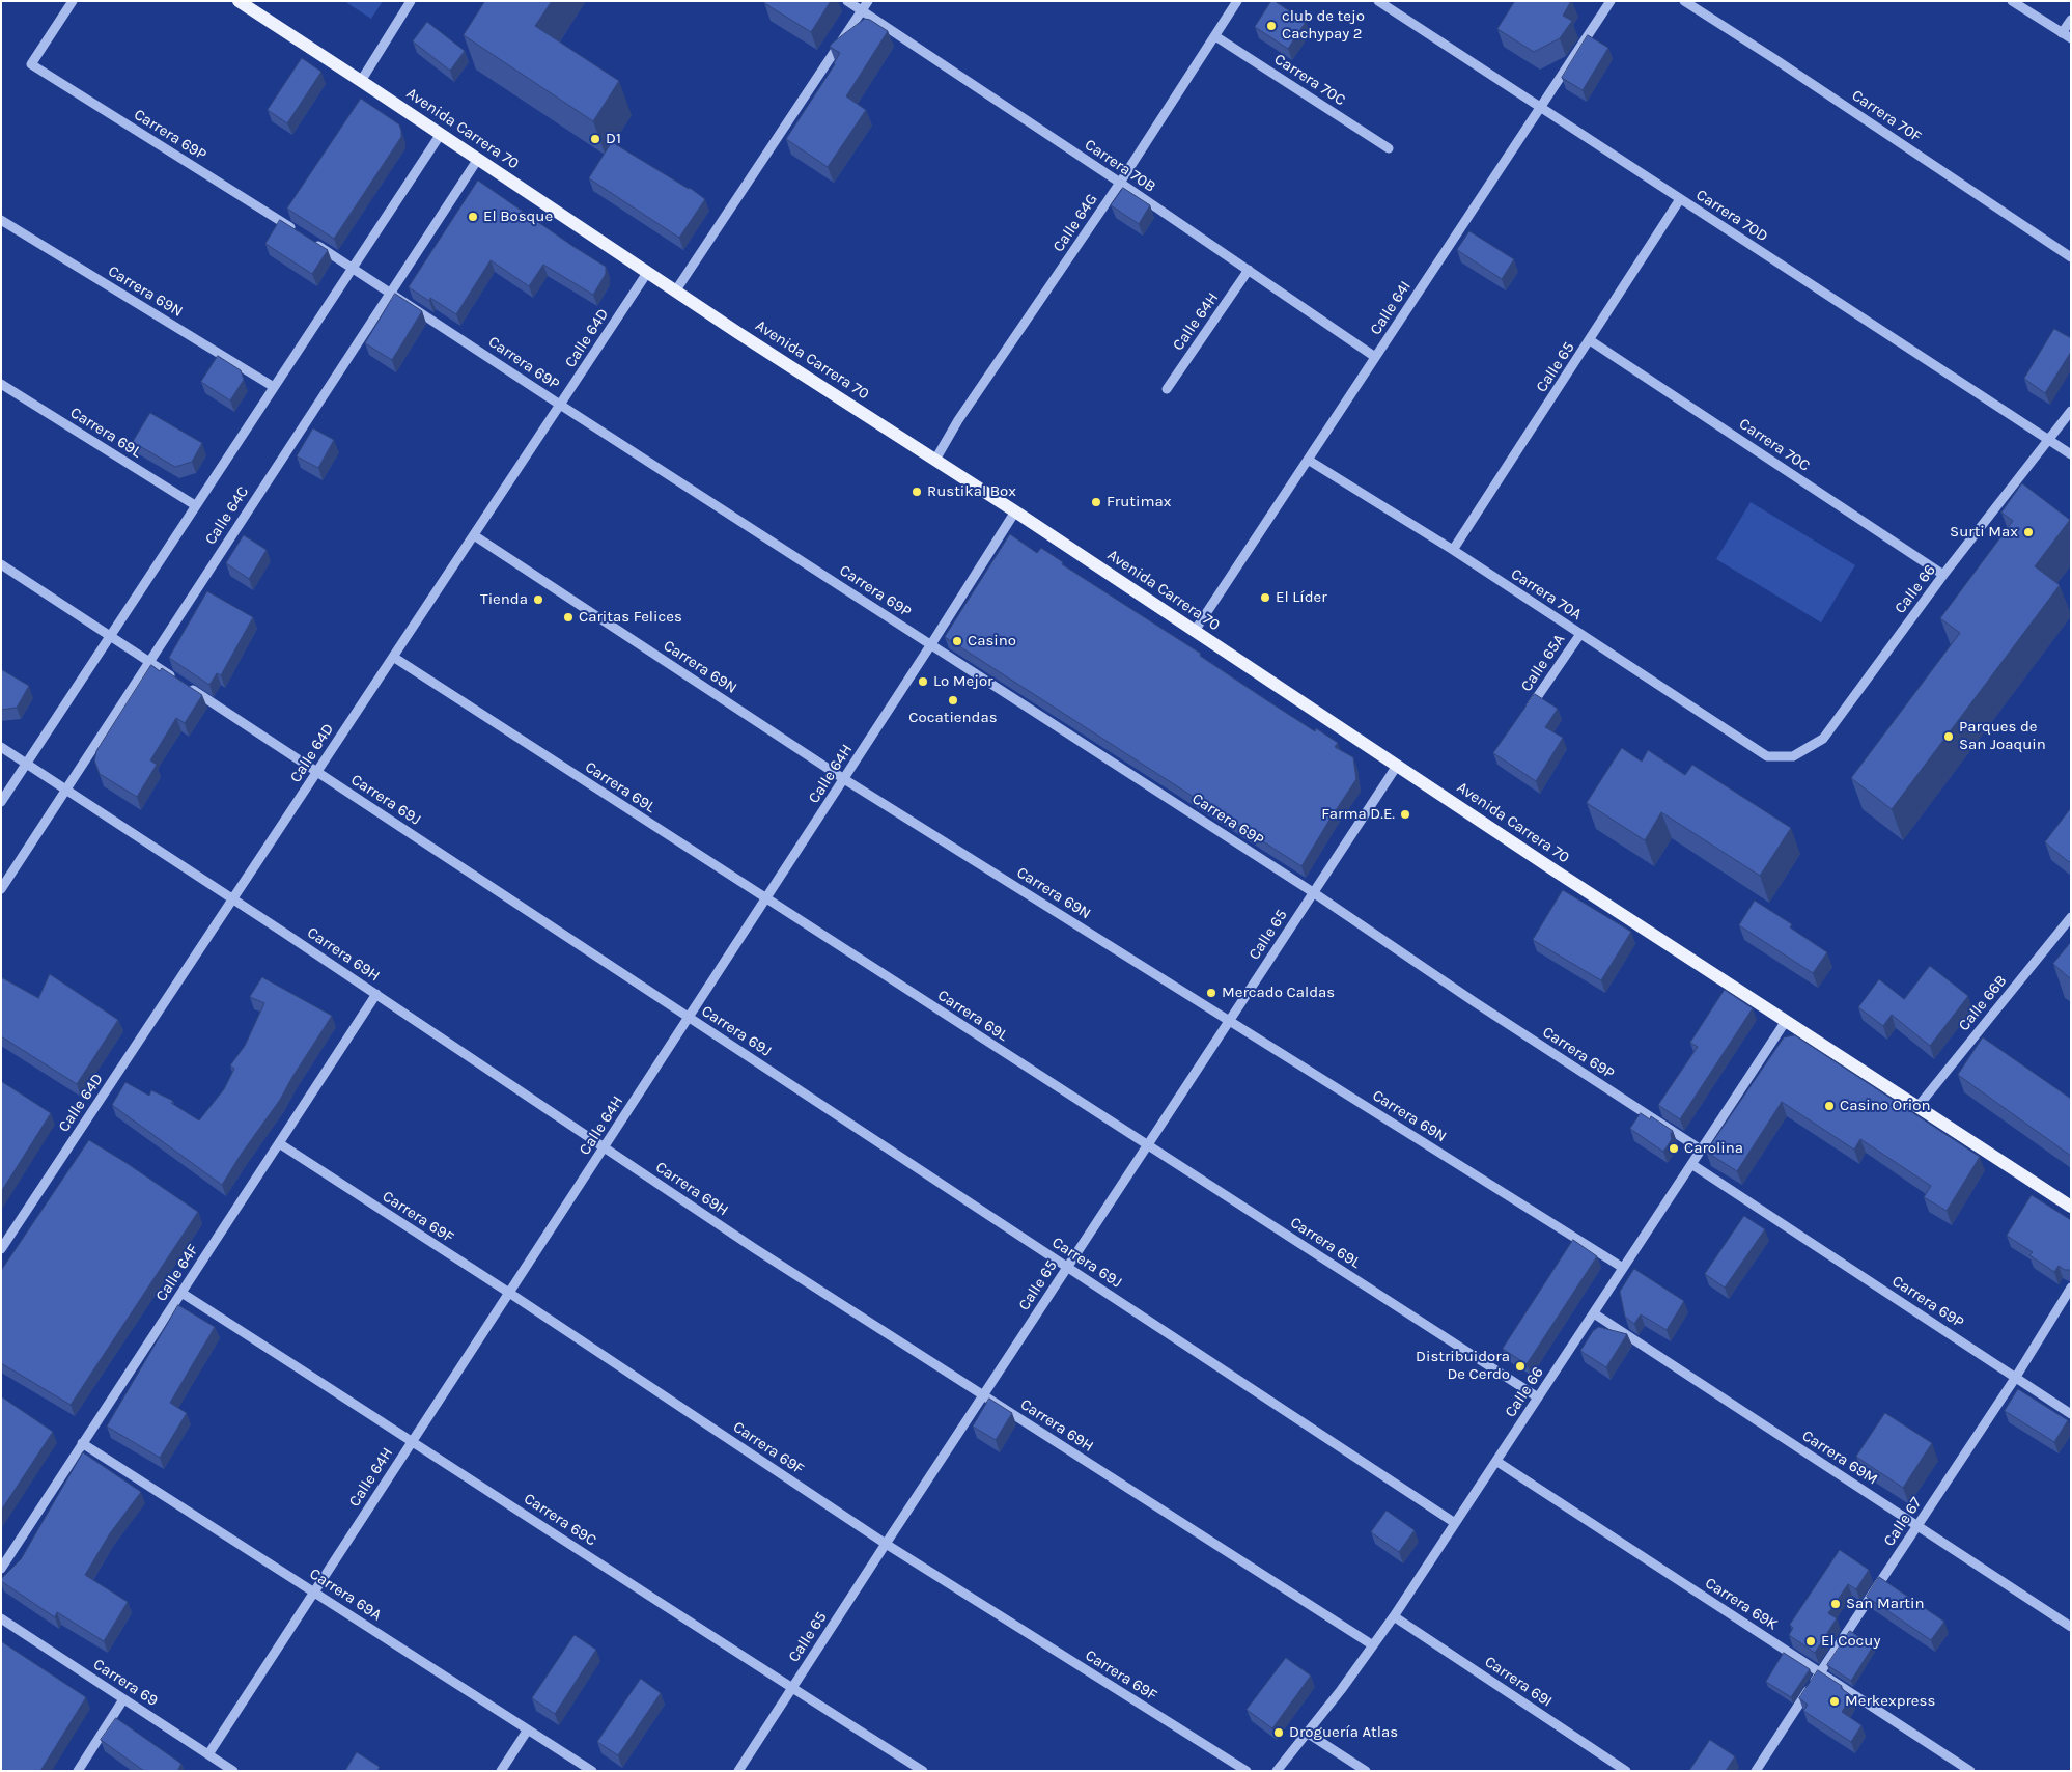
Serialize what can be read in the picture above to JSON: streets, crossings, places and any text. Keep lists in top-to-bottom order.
{
  "streets": {
    "main road": ["Avenida Carrera 70"],
    "street": [
      "Carrera 70C",
      "Carrera 70F",
      "Carrera 69P",
      "Carrera 70B",
      "Carrera 70D",
      "Calle 64G",
      "Carrera 69N",
      "Calle 64I",
      "Calle 64H",
      "Calle 64D",
      "Calle 65",
      "Carrera 69L",
      "Calle 64C",
      "Calle 66",
      "Carrera 70A",
      "Calle 65A",
      "Carrera 69J",
      "Carrera 69H",
      "Calle 66B",
      "Carrera 69F",
      "Calle 64F",
      "Carrera 69M",
      "Carrera 69C",
      "Calle 67",
      "Carrera 69A",
      "Carrera 69K",
      "Carrera 69I",
      "Carrera 69"
    ]
  },
  "crossings": [
    ["Carrera 70C", "Calle 64G"],
    ["Carrera 70C", "Calle 65"],
    ["Carrera 70C", "Calle 66"],
    ["Avenida Carrera 70", "Calle 64G"],
    ["Avenida Carrera 70", "Calle 64I"],
    ["Avenida Carrera 70", "Calle 64H"],
    ["Avenida Carrera 70", "Calle 64D"],
    ["Avenida Carrera 70", "Calle 65"],
    ["Avenida Carrera 70", "Calle 64C"],
    ["Avenida Carrera 70", "Calle 66"],
    ["Avenida Carrera 70", "Calle 66B"],
    ["Carrera 69P", "Calle 64H"],
    ["Carrera 69P", "Calle 64D"],
    ["Carrera 69P", "Calle 65"],
    ["Carrera 69P", "Calle 64C"],
    ["Carrera 69P", "Calle 66"],
    ["Carrera 69P", "Calle 67"],
    ["Carrera 70B", "Calle 64G"],
    ["Carrera 70B", "Calle 64I"],
    ["Carrera 70B", "Calle 64H"],
    ["Carrera 70D", "Calle 64I"],
    ["Carrera 70D", "Calle 65"],
    ["Carrera 70D", "Calle 66"],
    ["Carrera 69N", "Calle 64H"],
    ["Carrera 69N", "Calle 64D"],
    ["Carrera 69N", "Calle 65"],
    ["Carrera 69N", "Calle 64C"],
    ["Carrera 69N", "Calle 66"],
    ["Calle 64I", "Carrera 70A"],
    ["Calle 64H", "Carrera 69L"],
    ["Calle 64H", "Carrera 69J"],
    ["Calle 64H", "Carrera 69H"],
    ["Calle 64H", "Carrera 69F"],
    ["Calle 64H", "Carrera 69C"],
    ["Calle 64H", "Carrera 69A"],
    ["Calle 64H", "Carrera 69"],
    ["Calle 64D", "Carrera 69L"],
    ["Calle 64D", "Carrera 69J"],
    ["Calle 64D", "Carrera 69H"],
    ["Calle 65", "Carrera 69L"],
    ["Calle 65", "Carrera 70A"],
    ["Calle 65", "Carrera 69J"],
    ["Calle 65", "Carrera 69H"],
    ["Calle 65", "Carrera 69F"],
    ["Calle 65", "Carrera 69C"],
    ["Carrera 69L", "Calle 64C"],
    ["Carrera 69L", "Calle 66"],
    ["Calle 64C", "Carrera 69J"],
    ["Calle 64C", "Carrera 69H"],
    ["Calle 66", "Carrera 70A"],
    ["Calle 66", "Carrera 69J"],
    ["Calle 66", "Carrera 69H"],
    ["Calle 66", "Carrera 69M"],
    ["Calle 66", "Carrera 69K"],
    ["Calle 66", "Carrera 69I"],
    ["Carrera 70A", "Calle 65A"],
    ["Carrera 69H", "Calle 64F"],
    ["Carrera 69F", "Calle 64F"],
    ["Calle 64F", "Carrera 69C"],
    ["Calle 64F", "Carrera 69A"],
    ["Carrera 69M", "Calle 67"],
    ["Calle 67", "Carrera 69K"]
  ],
  "places": [
    "club de tejo Cachypay 2",
    "D1",
    "El Bosque",
    "Rustikal Box",
    "Frutimax",
    "Surti Max",
    "El Líder",
    "Tienda",
    "Caritas Felices",
    "Casino",
    "Lo Mejor",
    "Cocatiendas",
    "Parques de San Joaquin",
    "Farma D.E.",
    "Mercado Caldas",
    "Casino Orion",
    "Carolina",
    "Distribuidora De Cerdo",
    "San Martin",
    "El Cocuy",
    "Merkexpress",
    "Droguería Atlas"
  ]
}
